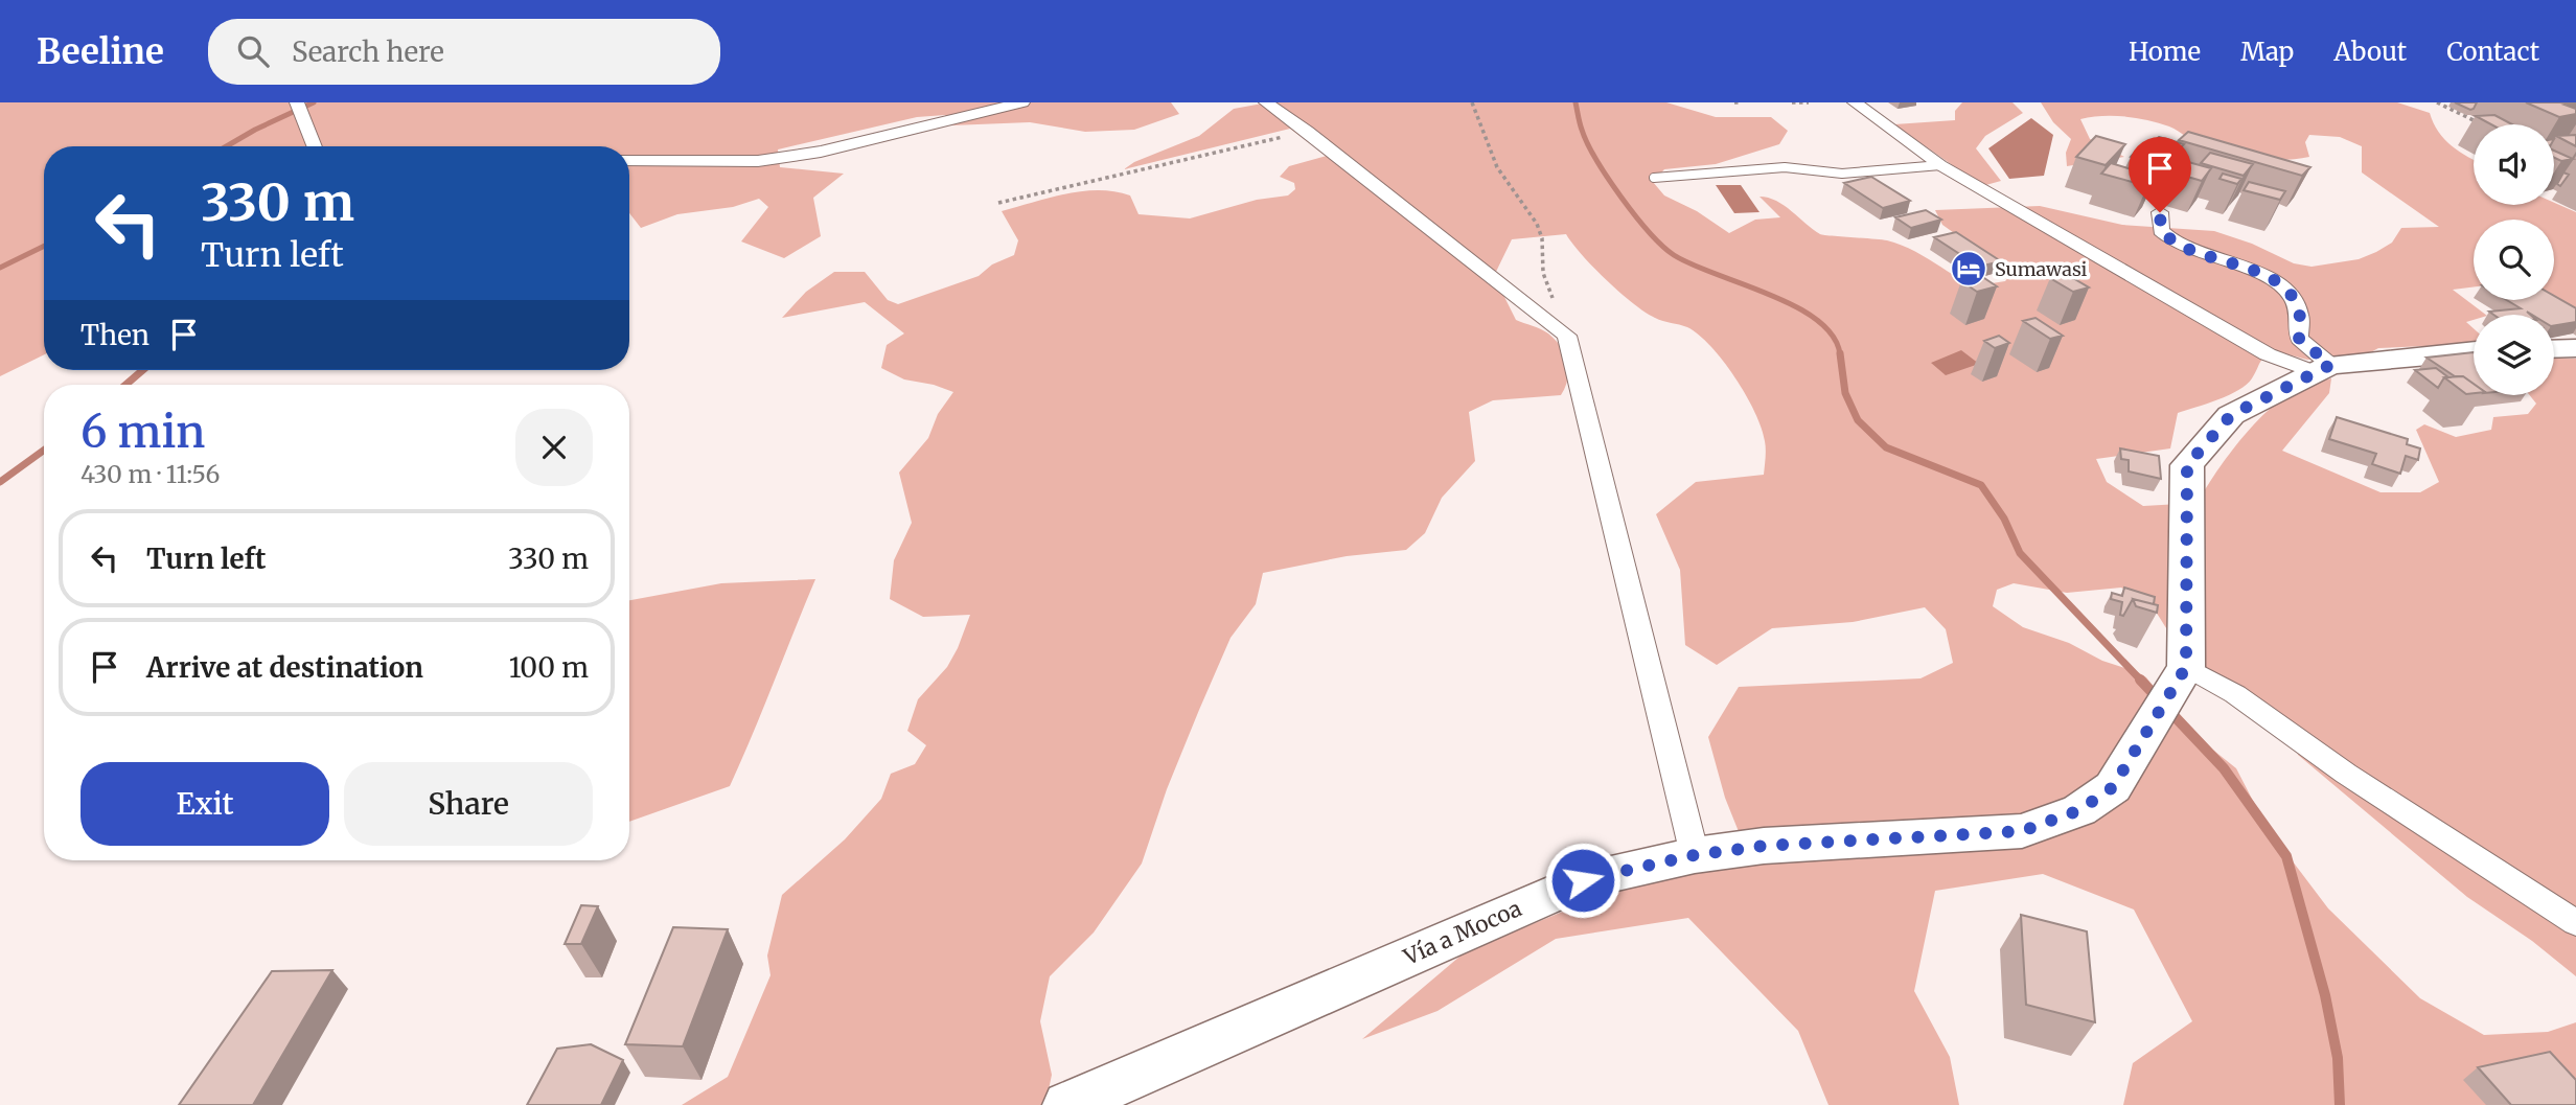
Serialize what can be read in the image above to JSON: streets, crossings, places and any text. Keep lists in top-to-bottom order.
{
  "streets": {
    "main road": ["Vía a Mocoa"]
  },
  "places": {
    "hotel": ["Sumawasi"]
  },
  "page": {
    "header": "Beeline",
    "search": "Search here",
    "nav": [
      "Home",
      "Map",
      "About",
      "Contact"
    ],
    "turn": ["330 m", "Turn left"],
    "then": "Then",
    "heading": ["6 min", "430 m · 11:56"],
    "list": [
      {
        "name": "Turn left",
        "value": "330 m"
      },
      {
        "name": "Arrive at destination",
        "value": "100 m"
      }
    ],
    "buttons": ["Exit", "Share"]
  }
}
